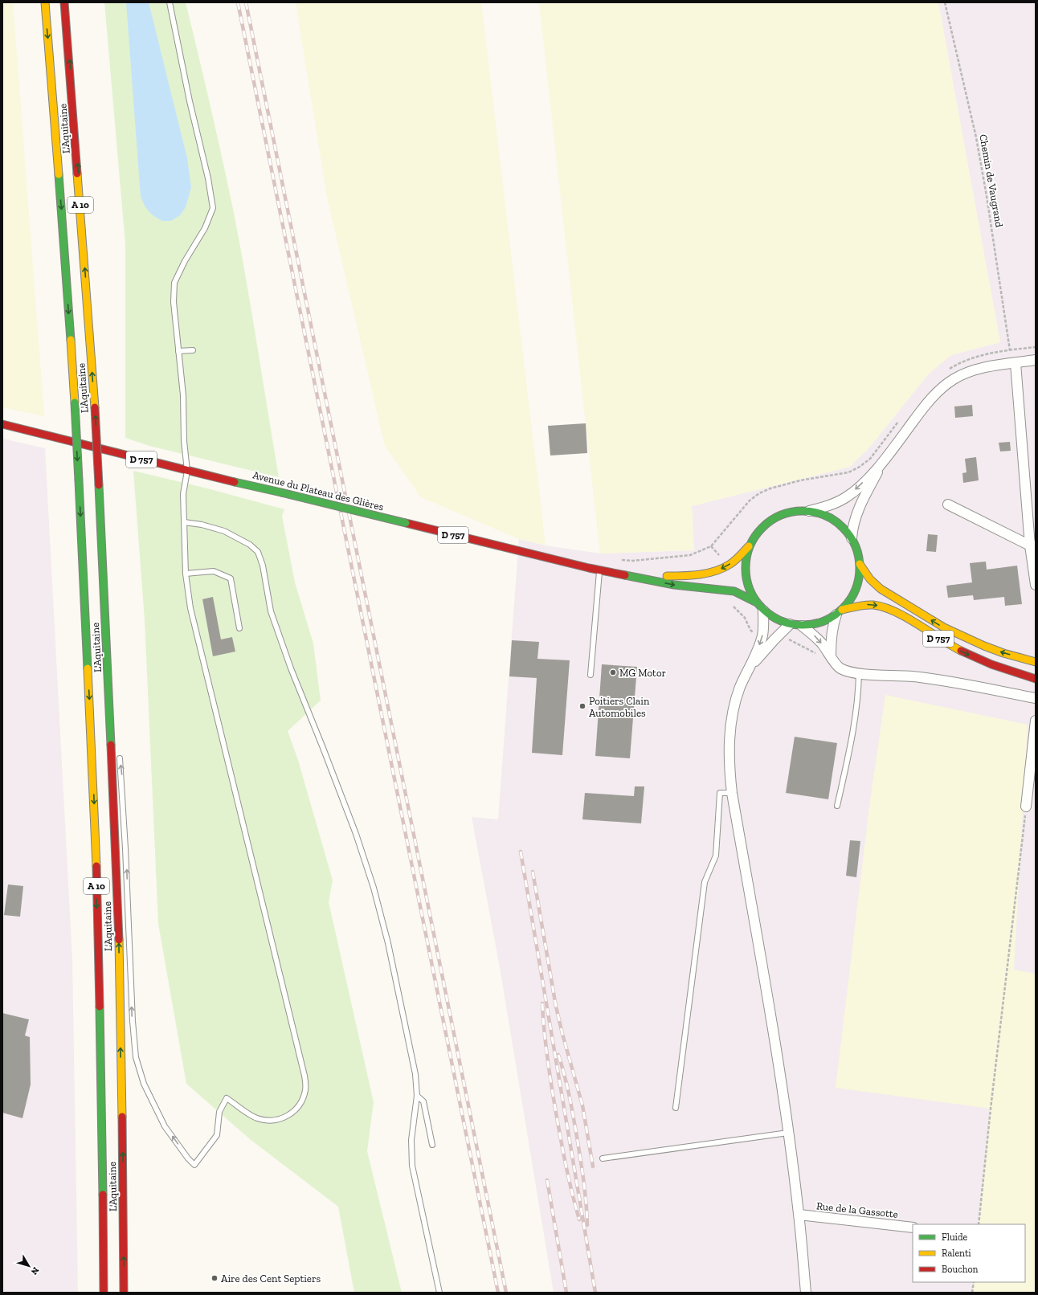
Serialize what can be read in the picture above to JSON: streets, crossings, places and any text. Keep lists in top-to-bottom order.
{
  "streets": {
    "main road": [
      "L'Aquitaine",
      "A 10",
      "D 757",
      "Avenue du Plateau des Glières"
    ],
    "street": ["Rue de la Gassotte"],
    "path": ["Chemin de Vaugrand"]
  },
  "crossings": [
    ["D 757", "Avenue du Plateau des Glières"]
  ],
  "places": ["MG Motor", "Poitiers Clain Automobiles", "Aire des Cent Septiers"],
  "legend": ["Fluide", "Ralenti", "Bouchon"],
  "north": "bottom right"
}
